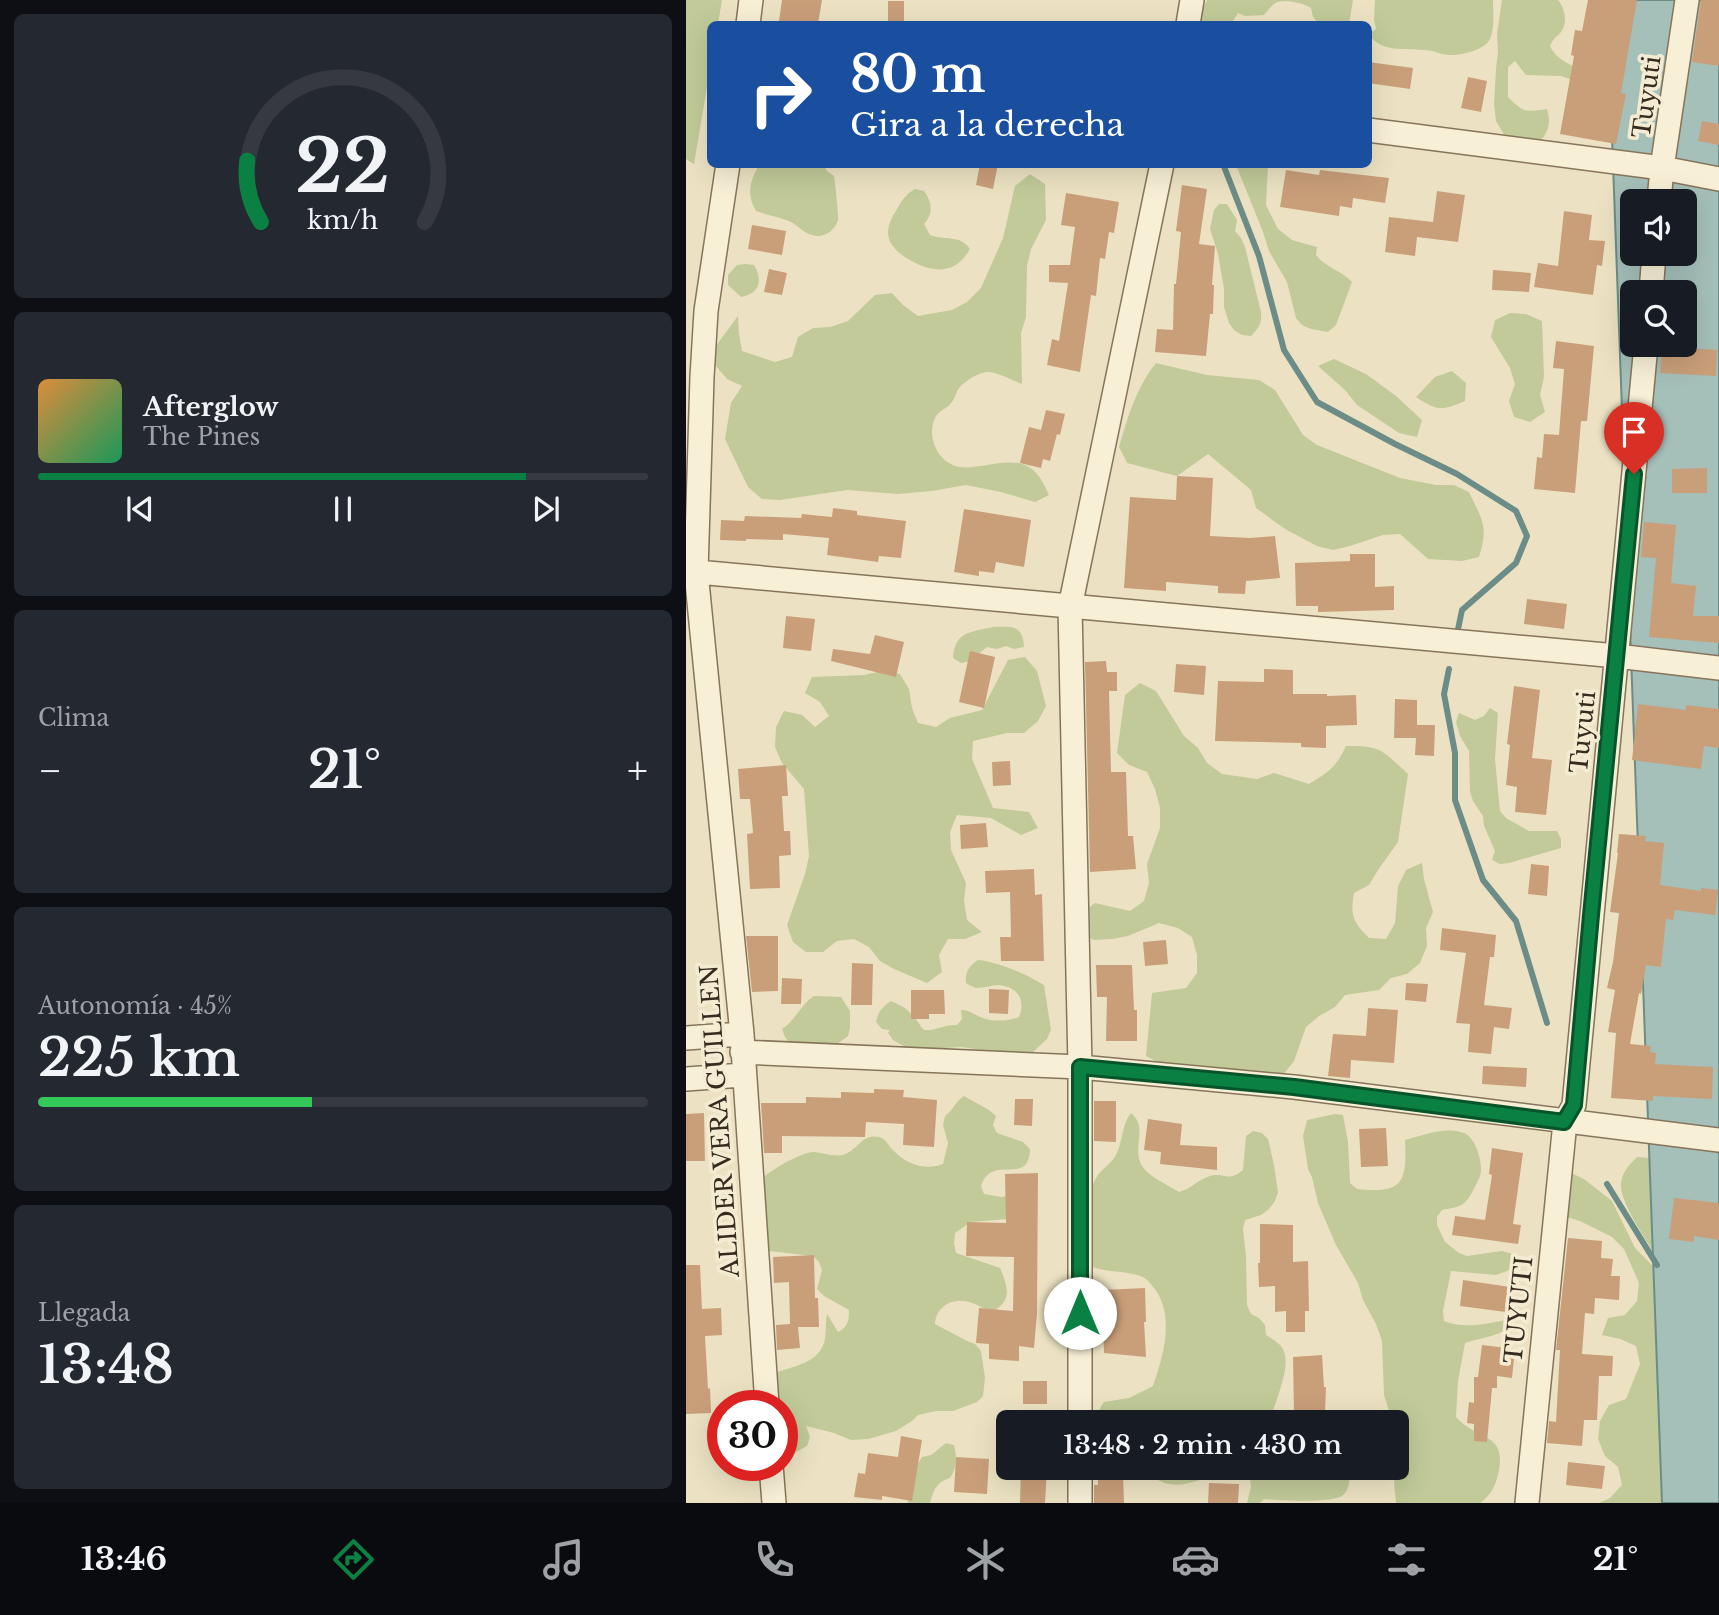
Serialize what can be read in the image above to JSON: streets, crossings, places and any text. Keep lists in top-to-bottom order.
{
  "streets": {
    "street": ["Tuyuti", "ALIDER VERA GUILLEN", "TUYUTI"]
  },
  "crossings": [
    ["Tuyuti", "TUYUTI"]
  ],
  "page": {
    "turn": ["80 m", "Gira a la derecha"],
    "song": ["Afterglow", "The Pines"],
    "tile": [
      "Clima",
      ["Autonomía · 45%", "225 km"],
      ["Llegada", "13:48"]
    ],
    "heat": ["−", "21°", "+"],
    "limit": "30",
    "trip": "13:48 · 2 min · 430 m",
    "tabs": ["13:46", "21°"],
    "gauge": ["22", "km/h"]
  }
}
